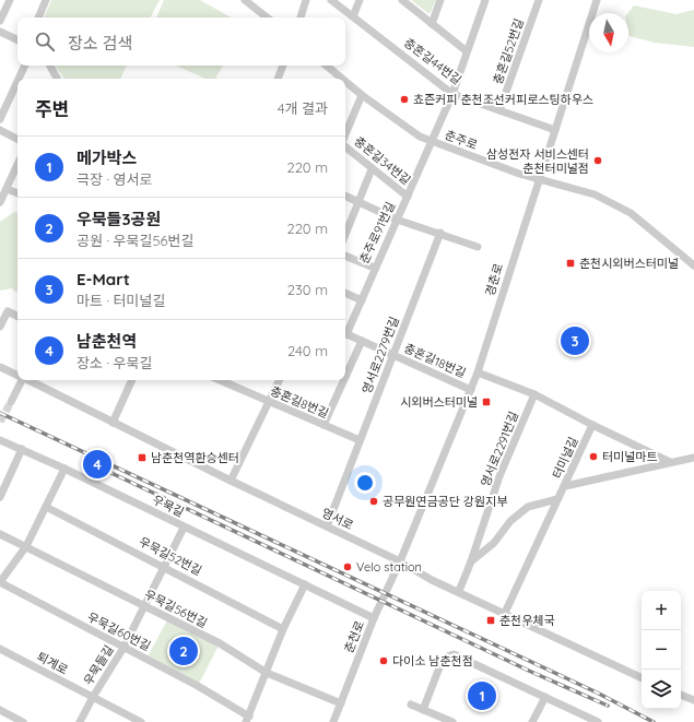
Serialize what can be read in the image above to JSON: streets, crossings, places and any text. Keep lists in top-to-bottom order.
{
  "streets": {
    "street": [
      "충혼길52번길",
      "충혼길44번길",
      "춘주로",
      "충혼길34번길",
      "춘주로91번길",
      "경춘로",
      "영서로2279번길",
      "충혼길18번길",
      "충혼길8번길",
      "영서로2291번길",
      "터미널길",
      "우묵길",
      "영서로",
      "우묵길52번길",
      "우묵길56번길",
      "우묵길60번길",
      "춘천로",
      "퇴계로",
      "우묵들길"
    ]
  },
  "crossings": [
    ["충혼길52번길", "충혼길44번길"],
    ["충혼길44번길", "춘주로91번길"],
    ["충혼길44번길", "경춘로"],
    ["춘주로", "춘주로91번길"],
    ["춘주로", "경춘로"],
    ["충혼길34번길", "춘주로91번길"],
    ["경춘로", "충혼길18번길"],
    ["경춘로", "영서로"],
    ["경춘로", "춘천로"],
    ["영서로2279번길", "충혼길18번길"],
    ["영서로2279번길", "충혼길8번길"],
    ["영서로2279번길", "영서로"],
    ["영서로2291번길", "터미널길"],
    ["영서로2291번길", "영서로"],
    ["터미널길", "영서로"],
    ["우묵길", "춘천로"],
    ["우묵길", "우묵들길"],
    ["영서로", "춘천로"],
    ["우묵길52번길", "우묵들길"],
    ["우묵길56번길", "춘천로"],
    ["우묵길56번길", "우묵들길"],
    ["우묵길60번길", "우묵들길"],
    ["퇴계로", "우묵들길"]
  ],
  "places": {
    "other": [
      "쵸즌커피 춘천조선커피로스팅하우스",
      "삼성전자 서비스센터 춘천터미널점",
      "터미널마트",
      "공무원연금공단 강원지부",
      "Velo station",
      "다이소 남춘천점"
    ],
    "transit": [
      "춘천시외버스터미널",
      "시외버스터미널",
      "남춘천역환승센터",
      "춘천우체국"
    ]
  },
  "north": "bottom",
  "page": {
    "search": "장소 검색",
    "heading": ["주변", "4개 결과"],
    "list": [
      {
        "mark": "1",
        "name": "메가박스",
        "note": "극장 · 영서로",
        "value": "220 m"
      },
      {
        "mark": "2",
        "name": "우묵들3공원",
        "note": "공원 · 우묵길56번길",
        "value": "220 m"
      },
      {
        "mark": "3",
        "name": "E-Mart",
        "note": "마트 · 터미널길",
        "value": "230 m"
      },
      {
        "mark": "4",
        "name": "남춘천역",
        "note": "장소 · 우묵길",
        "value": "240 m"
      }
    ],
    "pins": [
      "3",
      "4",
      "2",
      "1"
    ],
    "map_buttons": ["+", "−"]
  }
}
